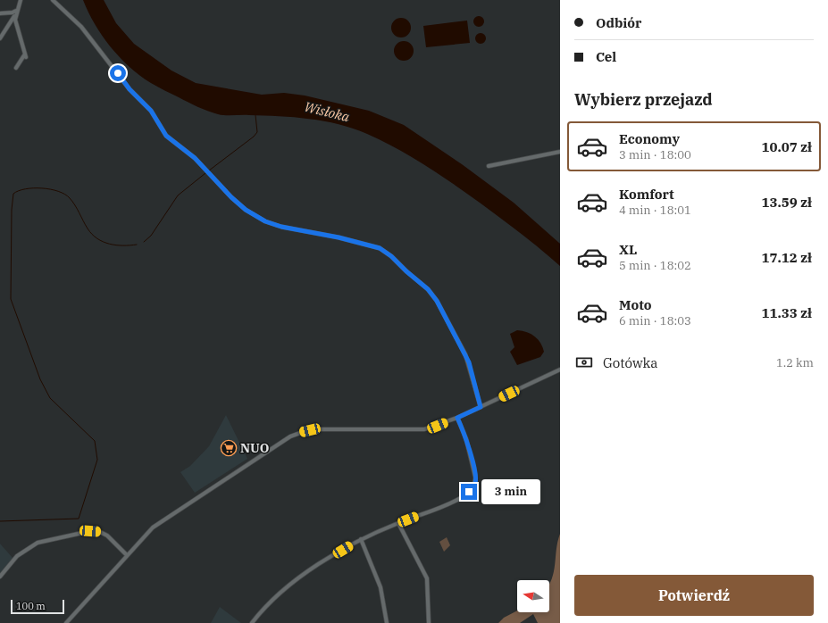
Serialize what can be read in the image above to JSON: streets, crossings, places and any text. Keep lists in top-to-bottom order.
{
  "water": ["Wisłoka"],
  "places": {
    "supermarket": ["NUO"]
  },
  "scale_bar": "100 m",
  "north": "left",
  "page": {
    "banner": ["Odbiór", "Cel"],
    "heading": "Wybierz przejazd",
    "list": [
      {
        "name": "Economy",
        "note": "3 min · 18:00",
        "value": "10.07 zł"
      },
      {
        "name": "Komfort",
        "note": "4 min · 18:01",
        "value": "13.59 zł"
      },
      {
        "name": "XL",
        "note": "5 min · 18:02",
        "value": "17.12 zł"
      },
      {
        "name": "Moto",
        "note": "6 min · 18:03",
        "value": "11.33 zł"
      }
    ],
    "pay": ["Gotówka", "1.2 km"],
    "bubble": "3 min",
    "buttons": "Potwierdź",
    "scale": "100 m"
  }
}
